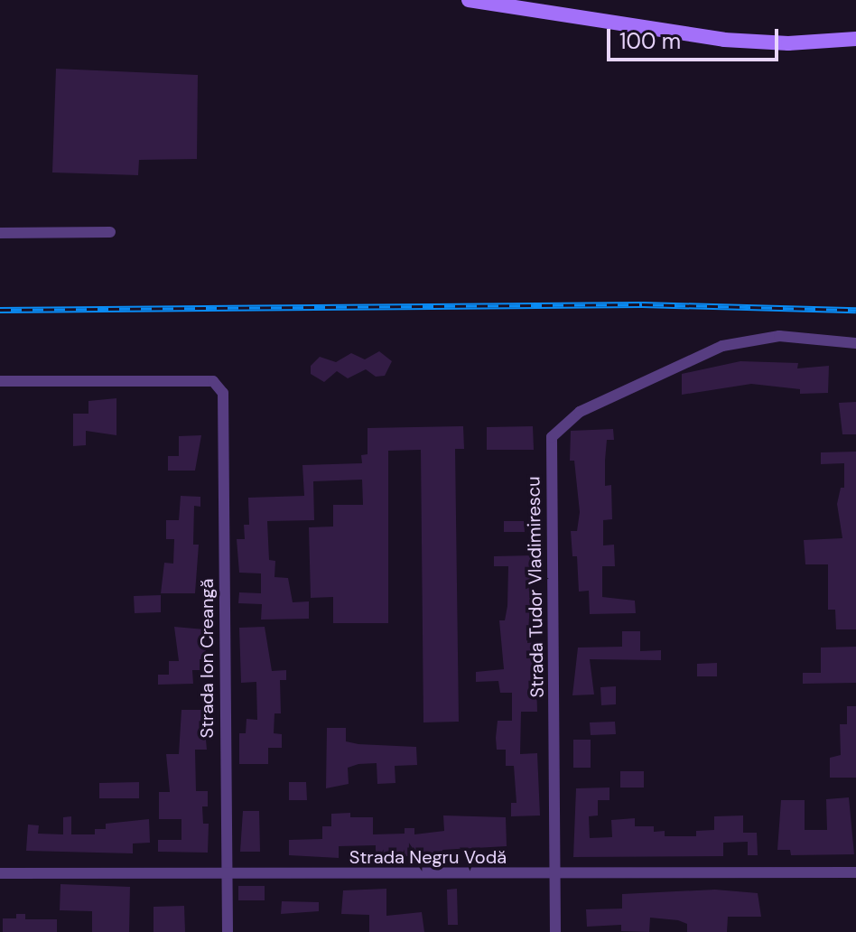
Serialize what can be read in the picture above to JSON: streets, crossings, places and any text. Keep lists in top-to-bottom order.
{
  "streets": {
    "street": ["Strada Tudor Vladimirescu", "Strada Ion Creangă", "Strada Negru Vodă"]
  },
  "crossings": [
    ["Strada Tudor Vladimirescu", "Strada Negru Vodă"],
    ["Strada Ion Creangă", "Strada Negru Vodă"]
  ],
  "scale_bar": "100 m"
}
